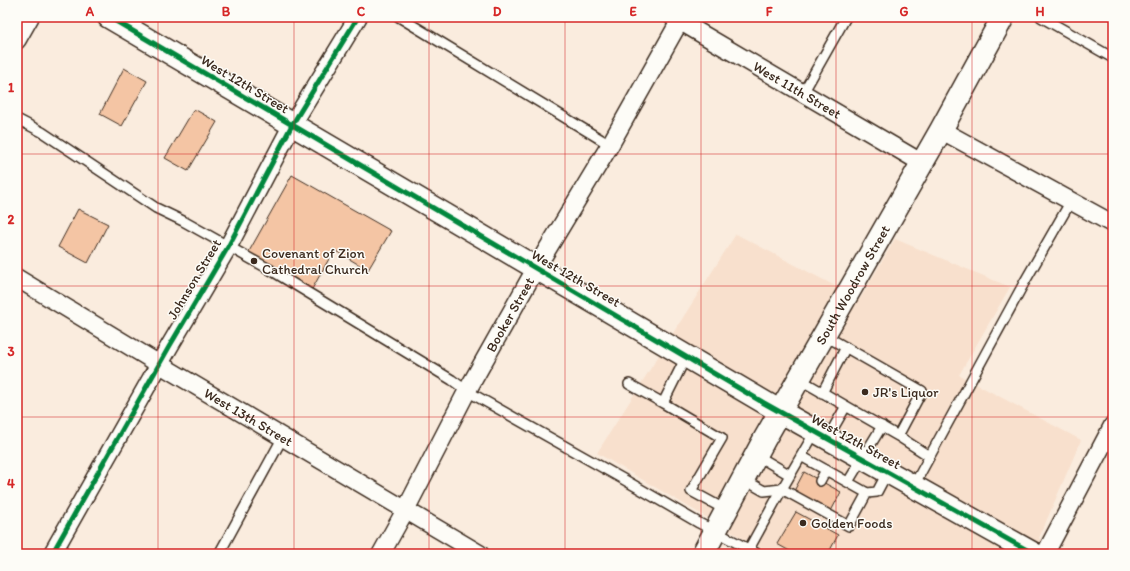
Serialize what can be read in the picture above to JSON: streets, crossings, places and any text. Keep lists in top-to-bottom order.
{
  "streets": {
    "main road": ["West 12th Street", "South Woodrow Street"],
    "street": [
      "West 11th Street",
      "Johnson Street",
      "Booker Street",
      "West 13th Street"
    ]
  },
  "crossings": [
    ["West 12th Street", "Johnson Street"],
    ["West 12th Street", "South Woodrow Street"],
    ["West 12th Street", "Booker Street"],
    ["West 11th Street", "South Woodrow Street"],
    ["West 11th Street", "Booker Street"],
    ["Johnson Street", "West 13th Street"],
    ["Booker Street", "West 13th Street"]
  ],
  "places": ["Covenant of Zion Cathedral Church", "JR's Liquor", "Golden Foods"],
  "grid": {
    "columns": [
      "A",
      "B",
      "C",
      "D",
      "E",
      "F",
      "G",
      "H"
    ],
    "rows": [
      "1",
      "2",
      "3",
      "4"
    ]
  }
}
